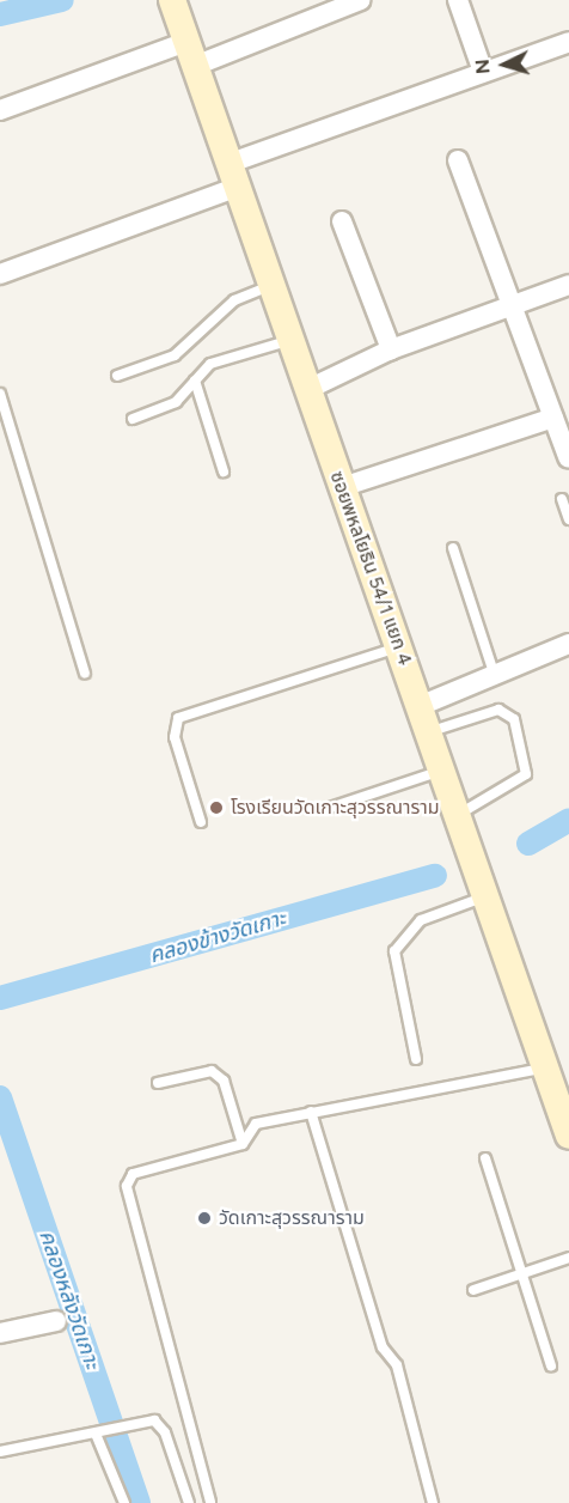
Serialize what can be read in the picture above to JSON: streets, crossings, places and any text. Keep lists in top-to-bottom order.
{
  "streets": {
    "street": ["ซอยพหลโยธิน 54/1 แยก 4"]
  },
  "water": ["คลองข้างวัดเกาะ", "คลองหลังวัดเกาะ"],
  "places": ["โรงเรียนวัดเกาะสุวรรณาราม", "วัดเกาะสุวรรณาราม"],
  "north": "left"
}
